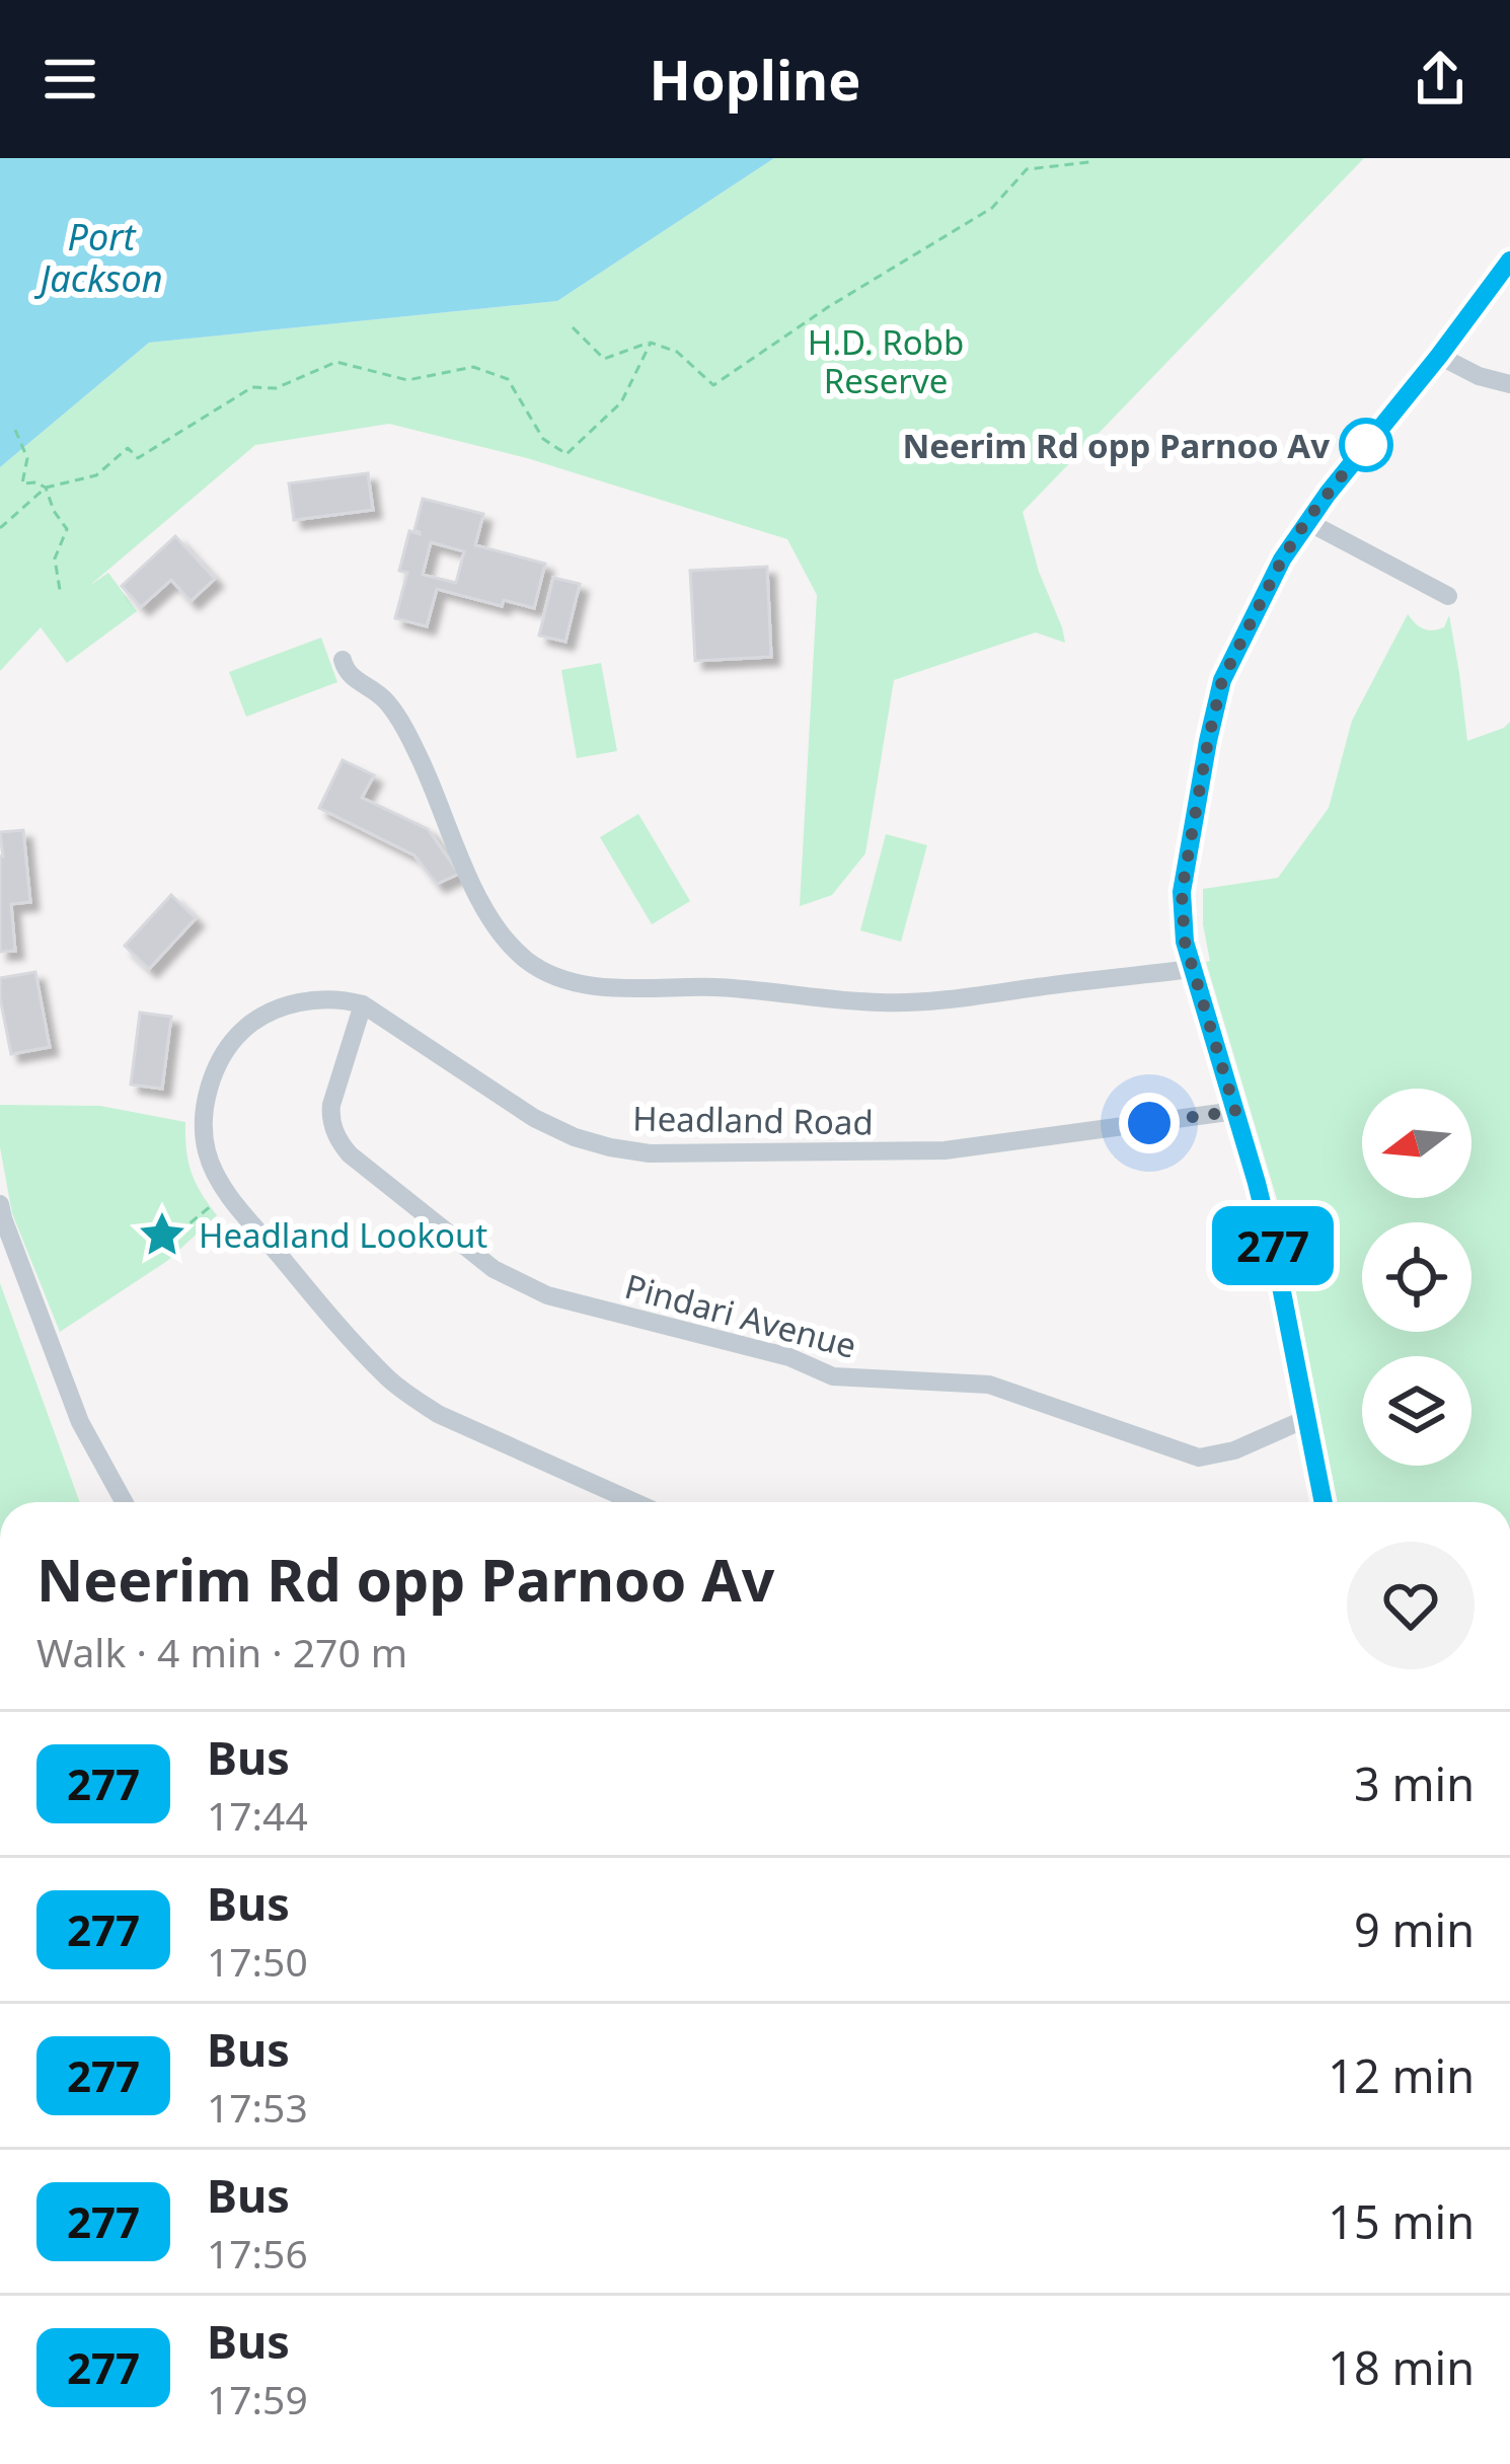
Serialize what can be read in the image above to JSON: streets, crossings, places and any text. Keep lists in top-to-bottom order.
{
  "streets": {
    "street": ["Headland Road", "Pindari Avenue"]
  },
  "crossings": [
    ["Headland Road", "Pindari Avenue"]
  ],
  "water": ["Port Jackson"],
  "parks": ["H.D. Robb Reserve"],
  "places": {
    "other": ["Neerim Rd opp Parnoo Av"],
    "place": ["Headland Lookout"]
  },
  "lines": ["bus line 277"],
  "north": "left",
  "page": {
    "header": "Hopline",
    "on_map": "277",
    "heading": ["Neerim Rd opp Parnoo Av", "Walk · 4 min · 270 m"],
    "list": [
      {
        "mark": "277",
        "name": "Bus",
        "note": "17:44",
        "value": "3 min"
      },
      {
        "mark": "277",
        "name": "Bus",
        "note": "17:50",
        "value": "9 min"
      },
      {
        "mark": "277",
        "name": "Bus",
        "note": "17:53",
        "value": "12 min"
      },
      {
        "mark": "277",
        "name": "Bus",
        "note": "17:56",
        "value": "15 min"
      },
      {
        "mark": "277",
        "name": "Bus",
        "note": "17:59",
        "value": "18 min"
      }
    ]
  }
}
